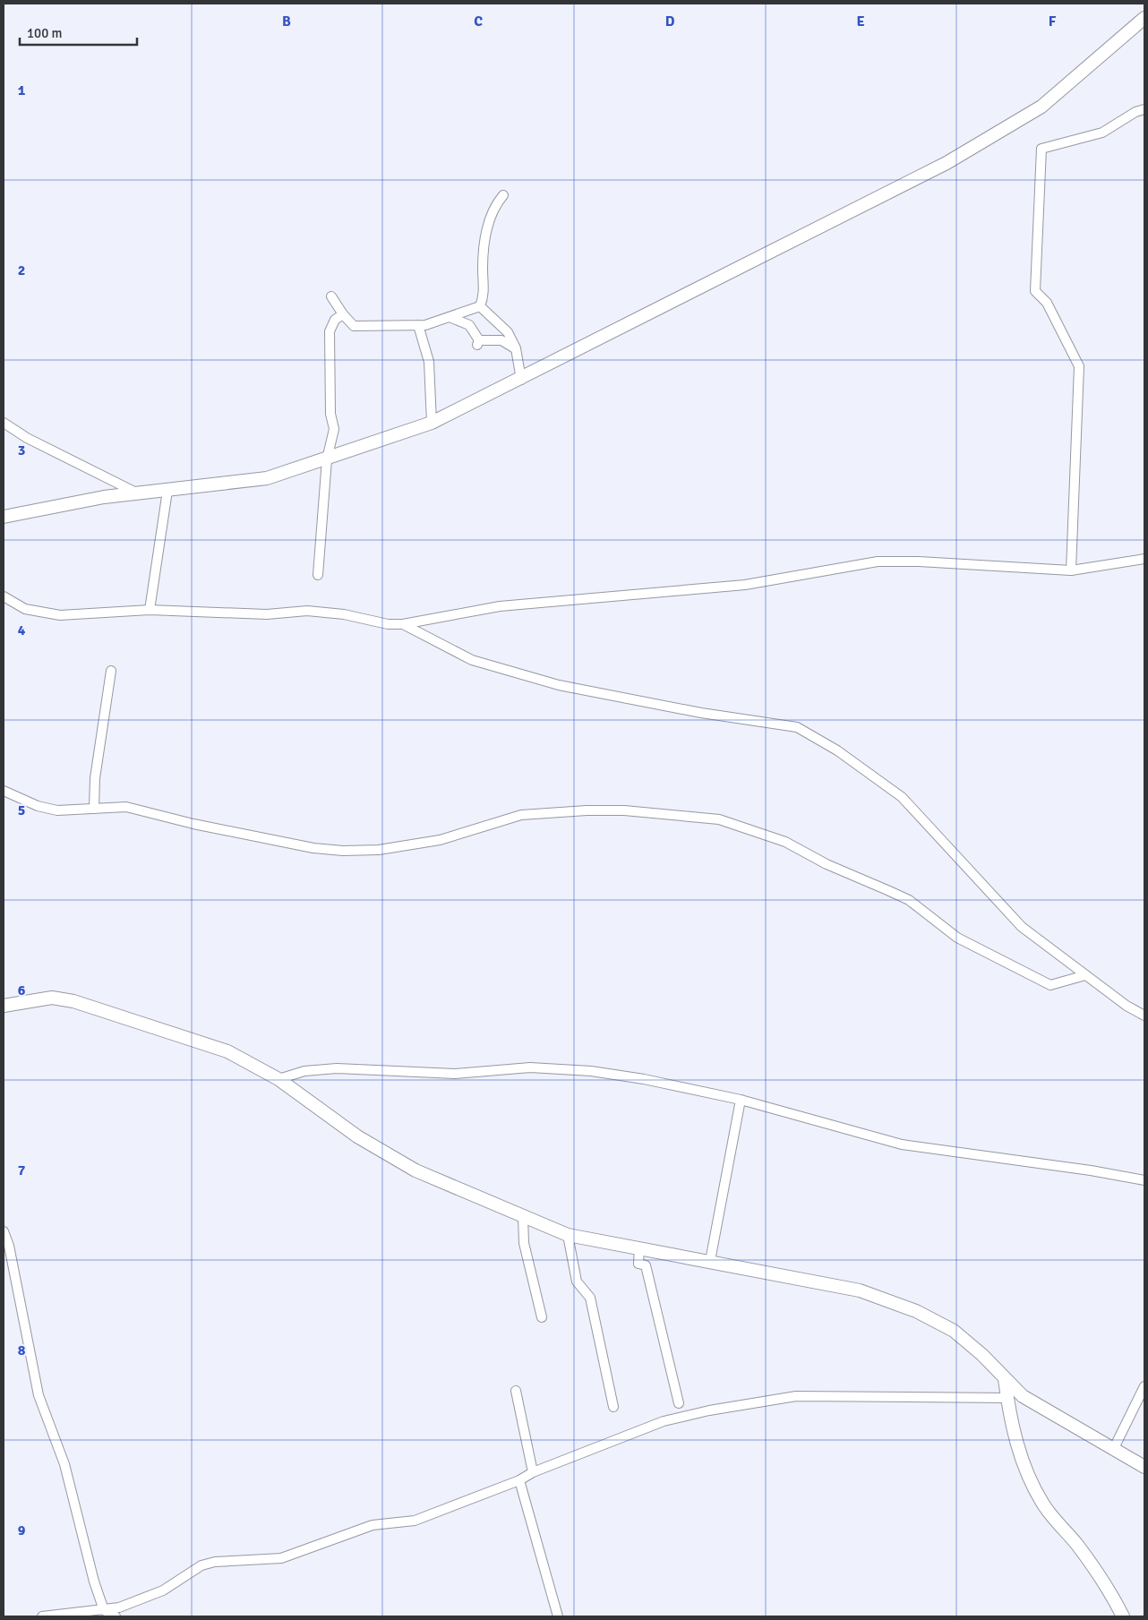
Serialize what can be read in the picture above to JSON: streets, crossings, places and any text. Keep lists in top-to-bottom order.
{
  "scale_bar": "100 m",
  "grid": {
    "columns": [
      "B",
      "C",
      "D",
      "E",
      "F"
    ],
    "rows": [
      "1",
      "2",
      "3",
      "4",
      "5",
      "6",
      "7",
      "8",
      "9"
    ]
  }
}
